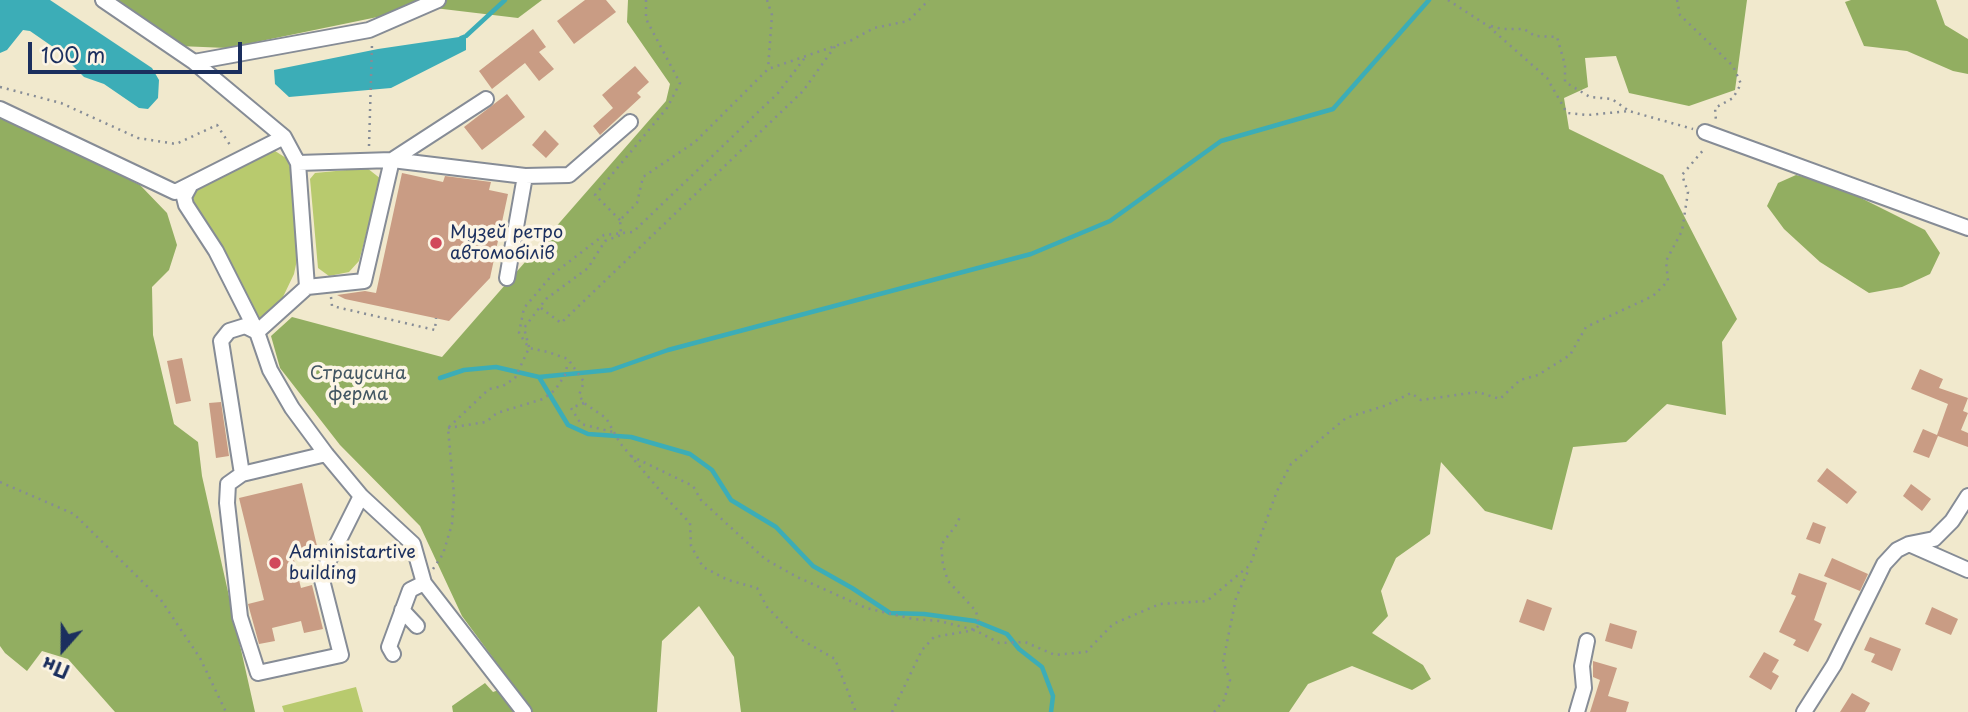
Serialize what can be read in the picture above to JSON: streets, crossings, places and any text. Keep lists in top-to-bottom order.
{
  "parks": ["Страусина ферма"],
  "places": ["Музей ретро автомобілів", "Administartive building"],
  "scale_bar": "100 m",
  "north": "bottom"
}
